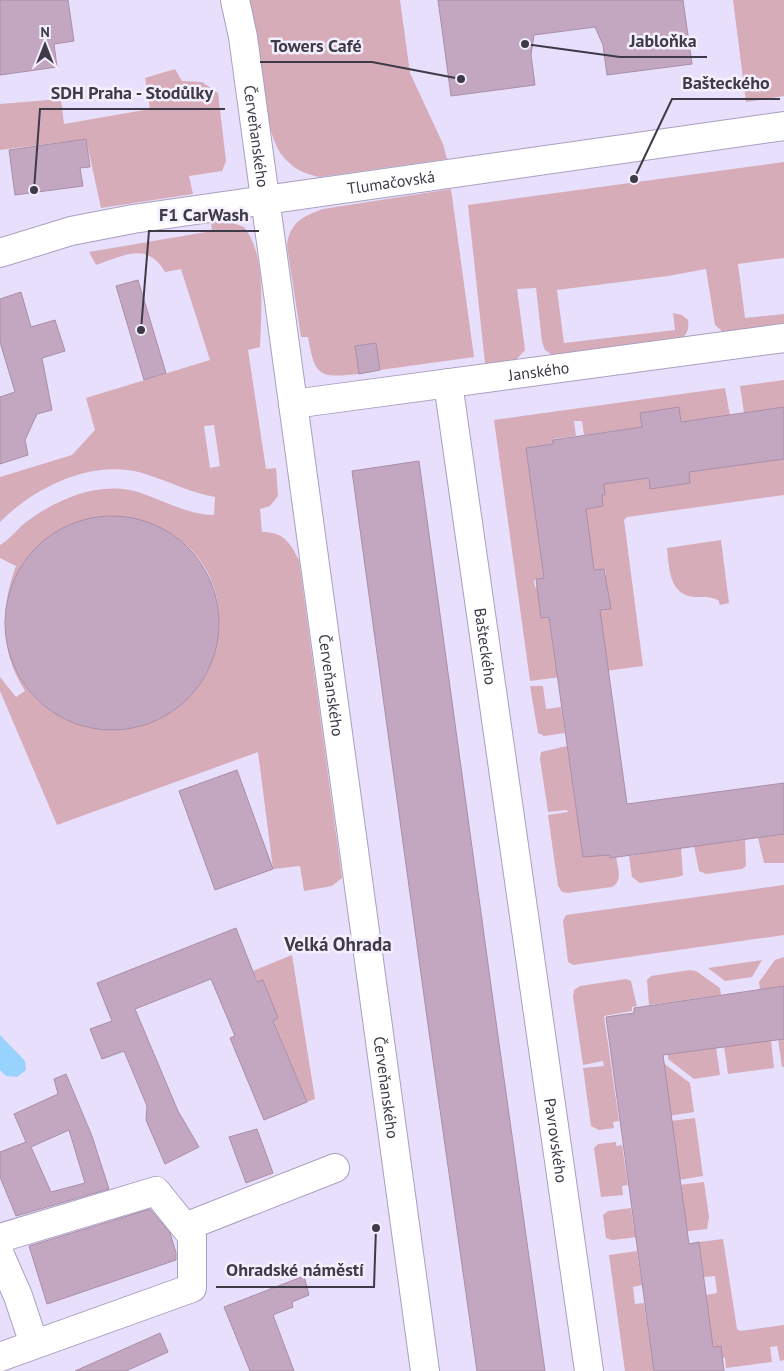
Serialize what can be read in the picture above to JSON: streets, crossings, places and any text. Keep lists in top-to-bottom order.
{
  "streets": {
    "street": [
      "Červeňanského",
      "Tlumačovská",
      "Janského",
      "Bašteckého",
      "Pavrovského"
    ]
  },
  "crossings": [
    ["Červeňanského", "Tlumačovská"],
    ["Červeňanského", "Janského"],
    ["Janského", "Bašteckého"],
    ["Bašteckého", "Pavrovského"]
  ],
  "districts": ["Velká Ohrada"],
  "places": [
    "Jabloňka",
    "Towers Café",
    "Bašteckého",
    "SDH Praha - Stodůlky",
    "F1 CarWash",
    "Ohradské náměstí"
  ],
  "north": "top"
}
